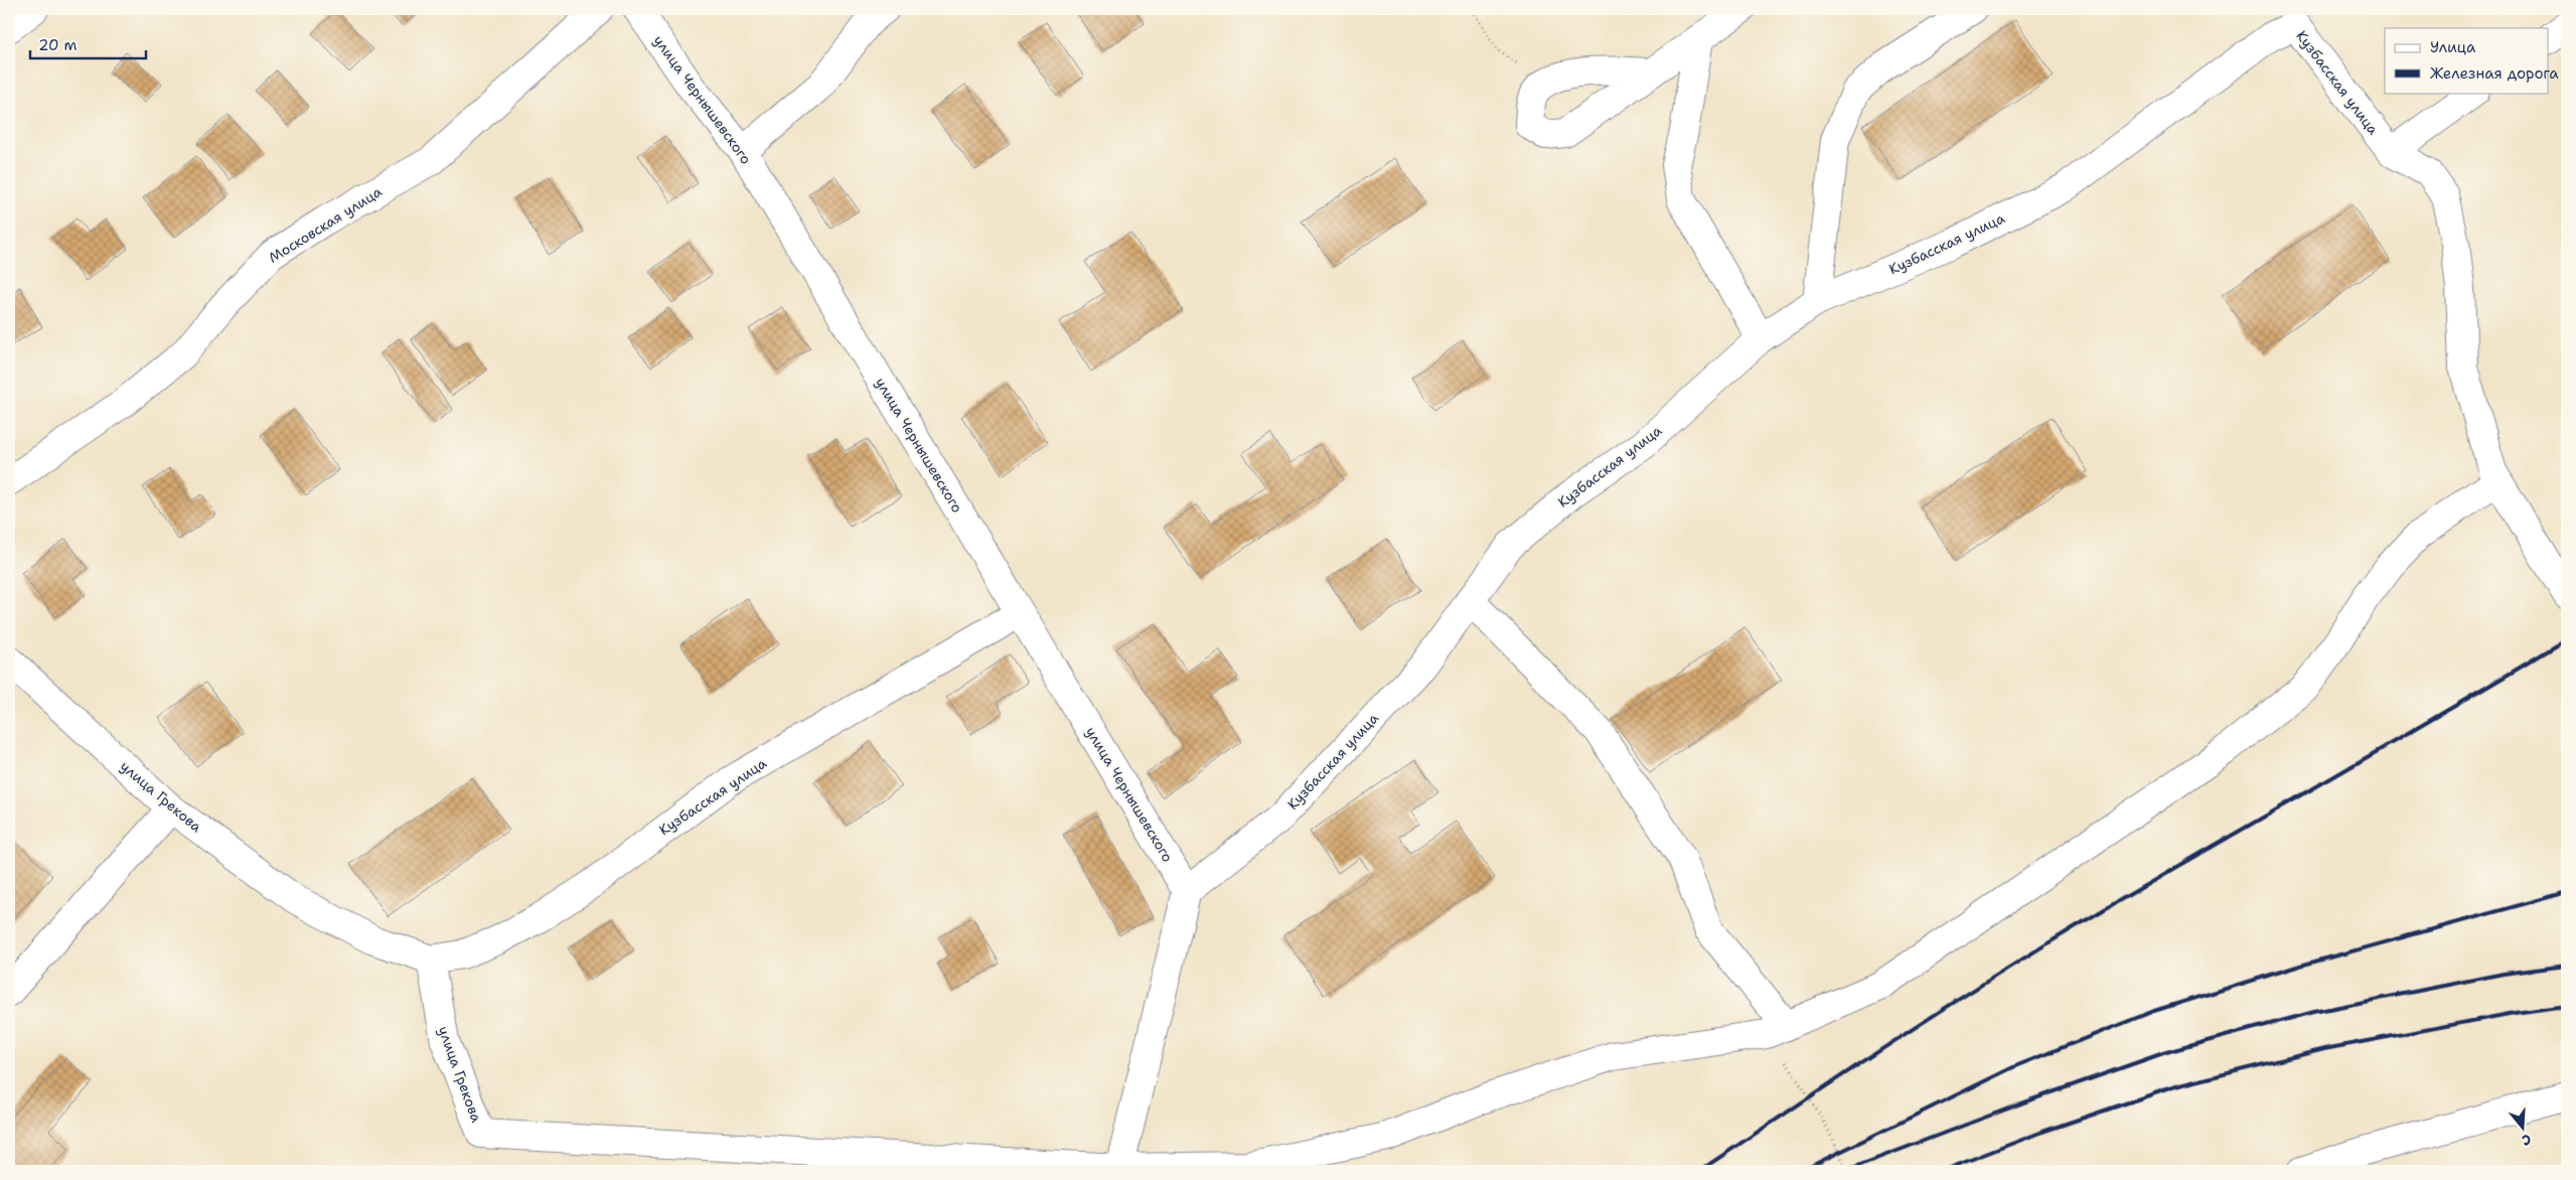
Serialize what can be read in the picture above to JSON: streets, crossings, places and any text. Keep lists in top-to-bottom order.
{
  "streets": {
    "street": [
      "Кузбасская улица",
      "улица Чернышевского",
      "Московская улица",
      "улица Грекова"
    ]
  },
  "crossings": [
    ["Кузбасская улица", "улица Чернышевского"],
    ["Кузбасская улица", "улица Грекова"]
  ],
  "legend": ["Улица", "Железная дорога"],
  "scale_bar": "20 m",
  "north": "bottom"
}
